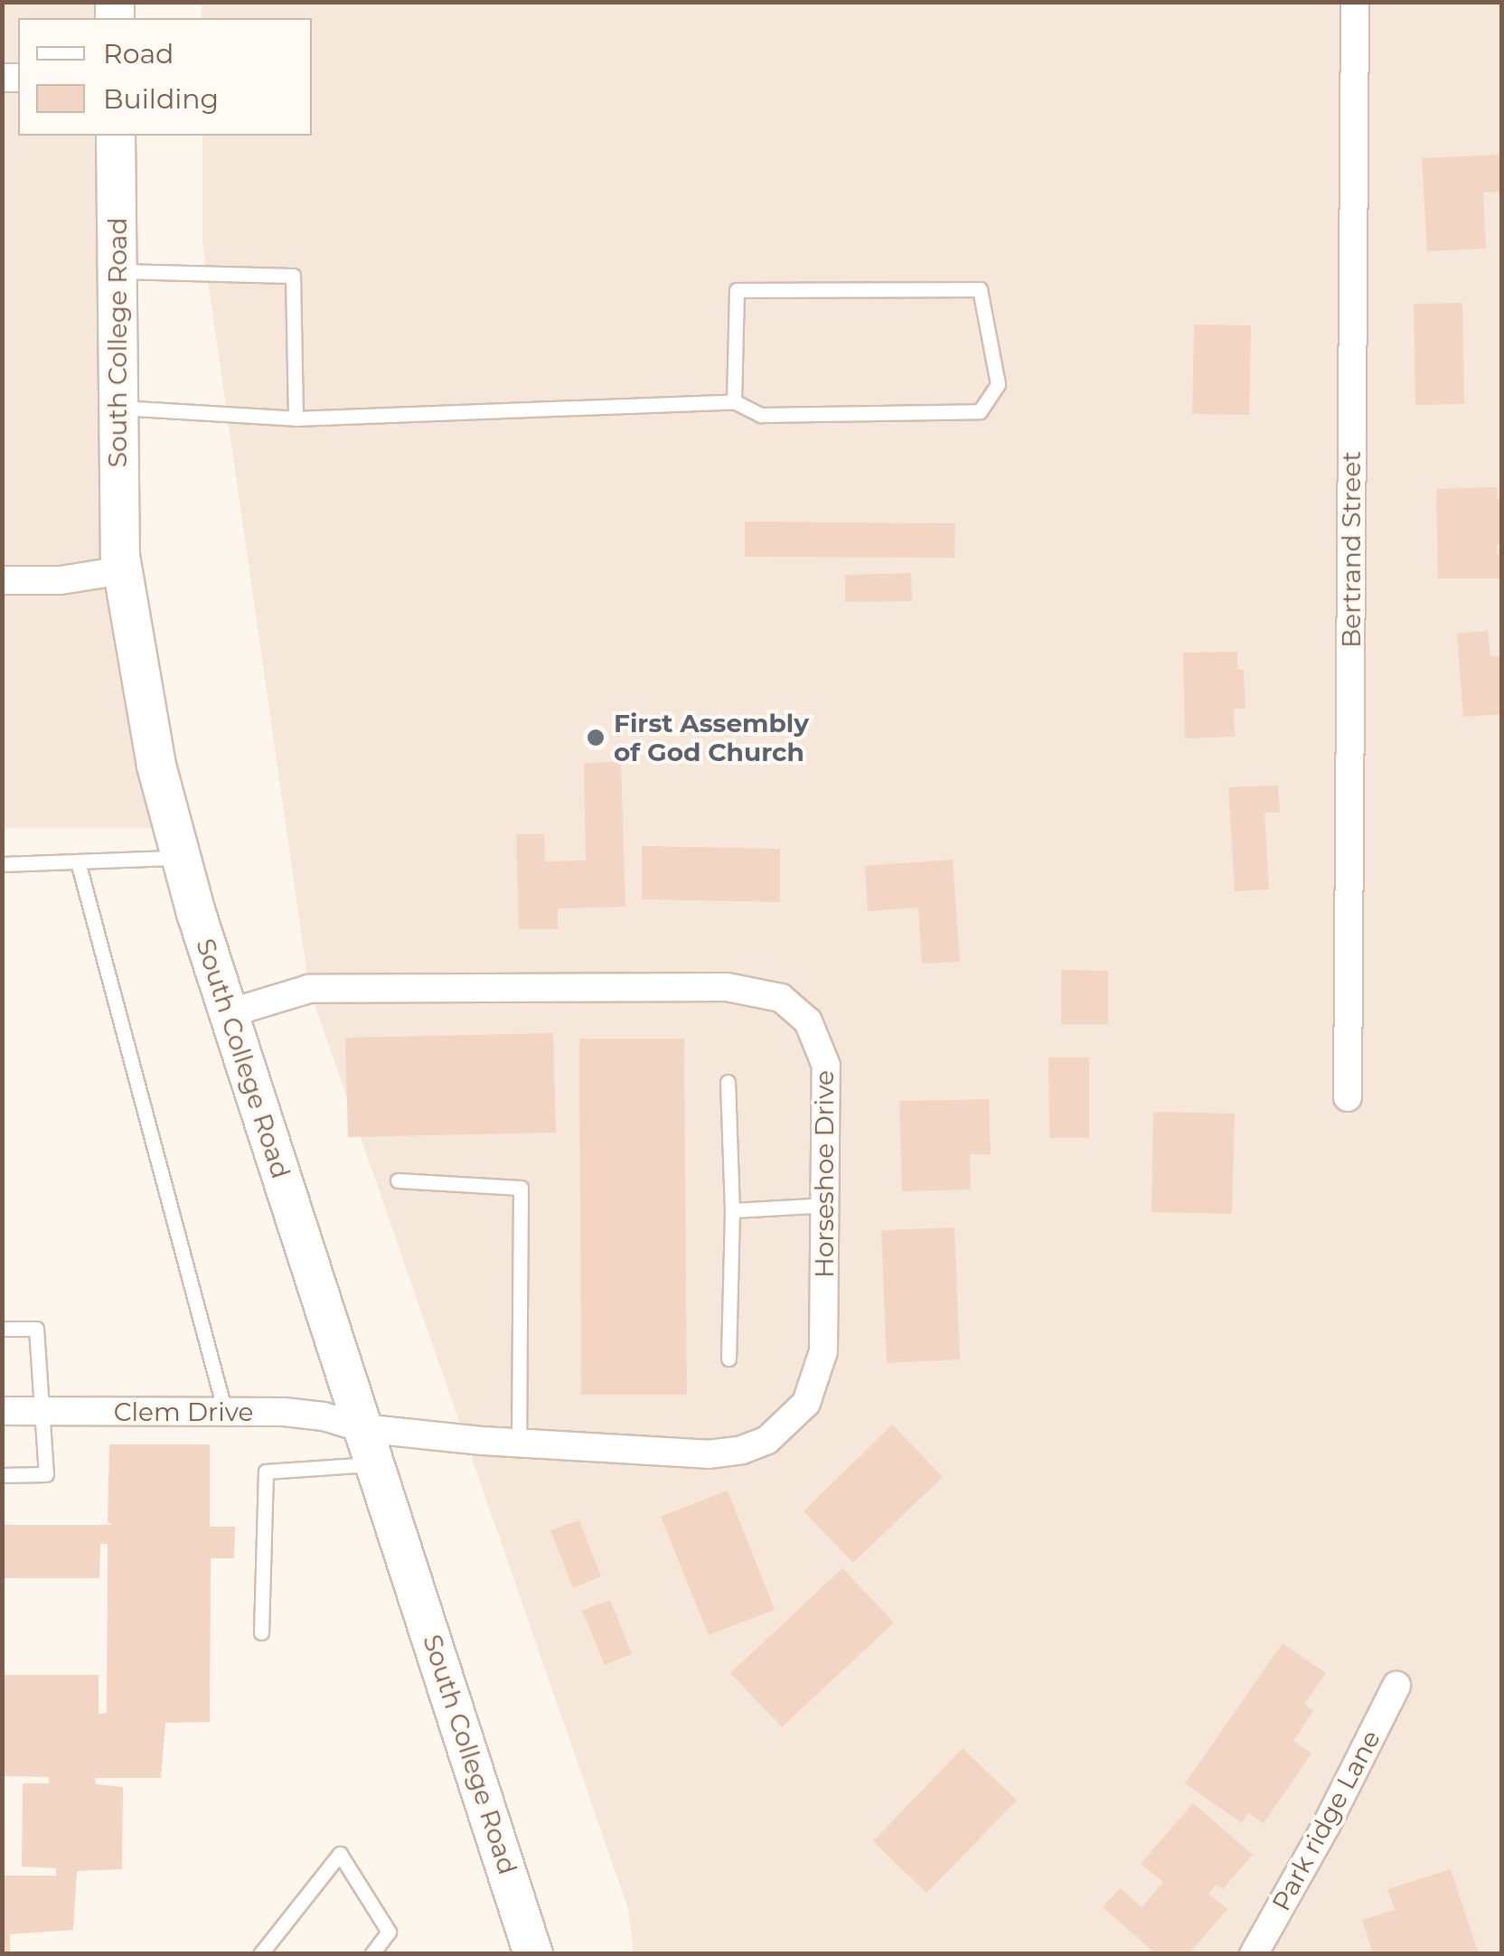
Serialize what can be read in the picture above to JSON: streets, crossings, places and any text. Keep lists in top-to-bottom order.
{
  "streets": {
    "main road": ["South College Road"],
    "street": [
      "Bertrand Street",
      "Horseshoe Drive",
      "Clem Drive",
      "Park ridge Lane"
    ]
  },
  "crossings": [
    ["South College Road", "Horseshoe Drive"],
    ["South College Road", "Clem Drive"],
    ["Horseshoe Drive", "Clem Drive"]
  ],
  "places": ["First Assembly of God Church"],
  "legend": ["Road", "Building"]
}
